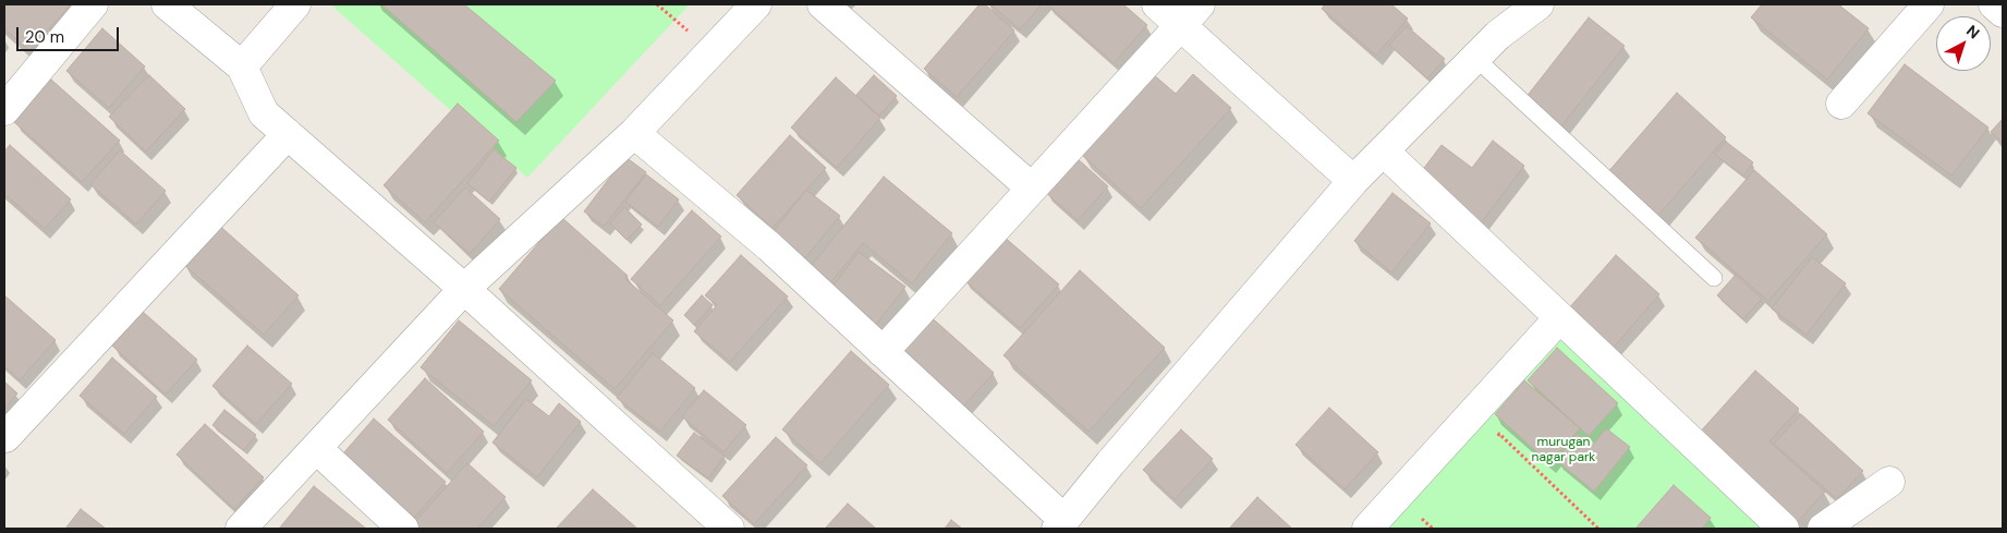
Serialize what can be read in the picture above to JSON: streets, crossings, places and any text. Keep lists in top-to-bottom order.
{
  "parks": ["murugan nagar park"],
  "scale_bar": "20 m",
  "north": "top right"
}
